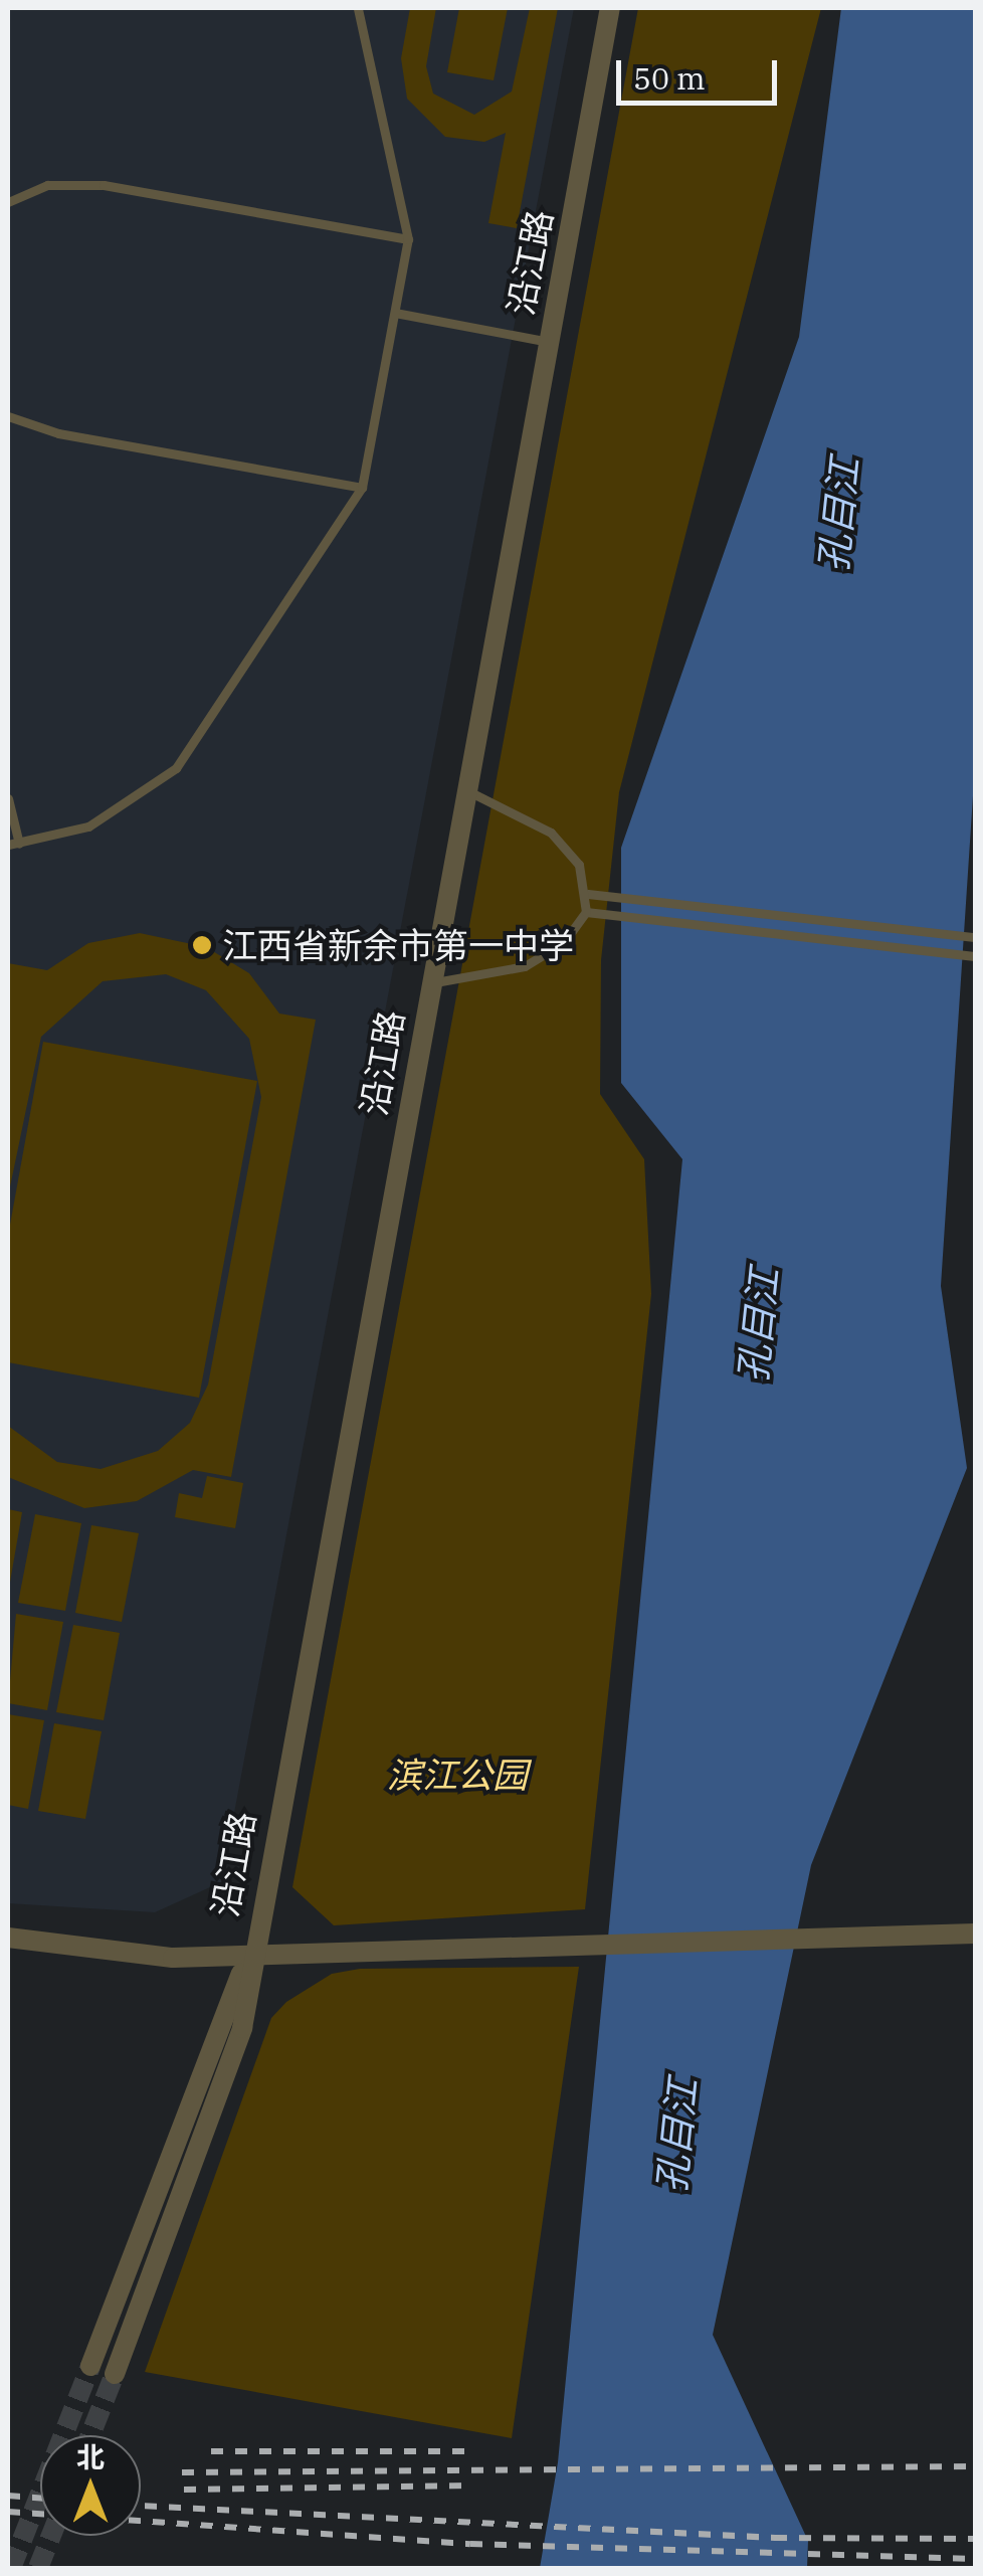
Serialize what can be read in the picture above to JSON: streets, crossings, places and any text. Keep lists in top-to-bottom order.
{
  "streets": {
    "street": ["沿江路"]
  },
  "water": ["孔目江"],
  "parks": ["滨江公园"],
  "places": ["江西省新余市第一中学"],
  "scale_bar": "50 m",
  "north": "top"
}
